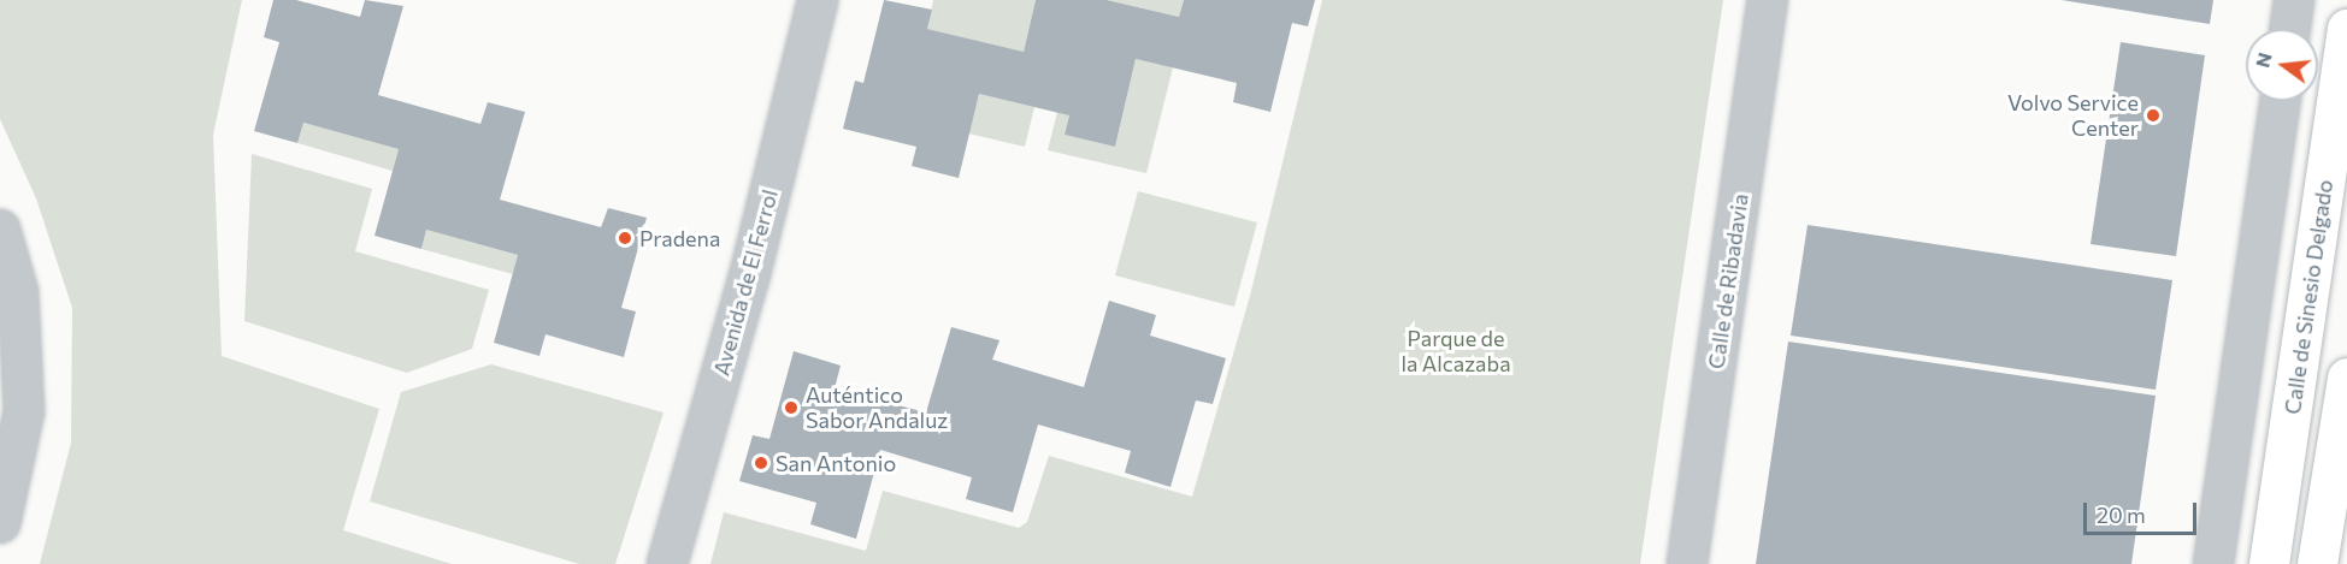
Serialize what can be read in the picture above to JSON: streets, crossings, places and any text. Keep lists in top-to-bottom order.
{
  "streets": {
    "main road": ["Calle de Sinesio Delgado"],
    "street": ["Calle de Ribadavia", "Avenida de El Ferrol"]
  },
  "parks": ["Parque de la Alcazaba"],
  "places": [
    "Volvo Service Center",
    "Pradena",
    "Auténtico Sabor Andaluz",
    "San Antonio"
  ],
  "scale_bar": "20 m",
  "north": "left"
}
